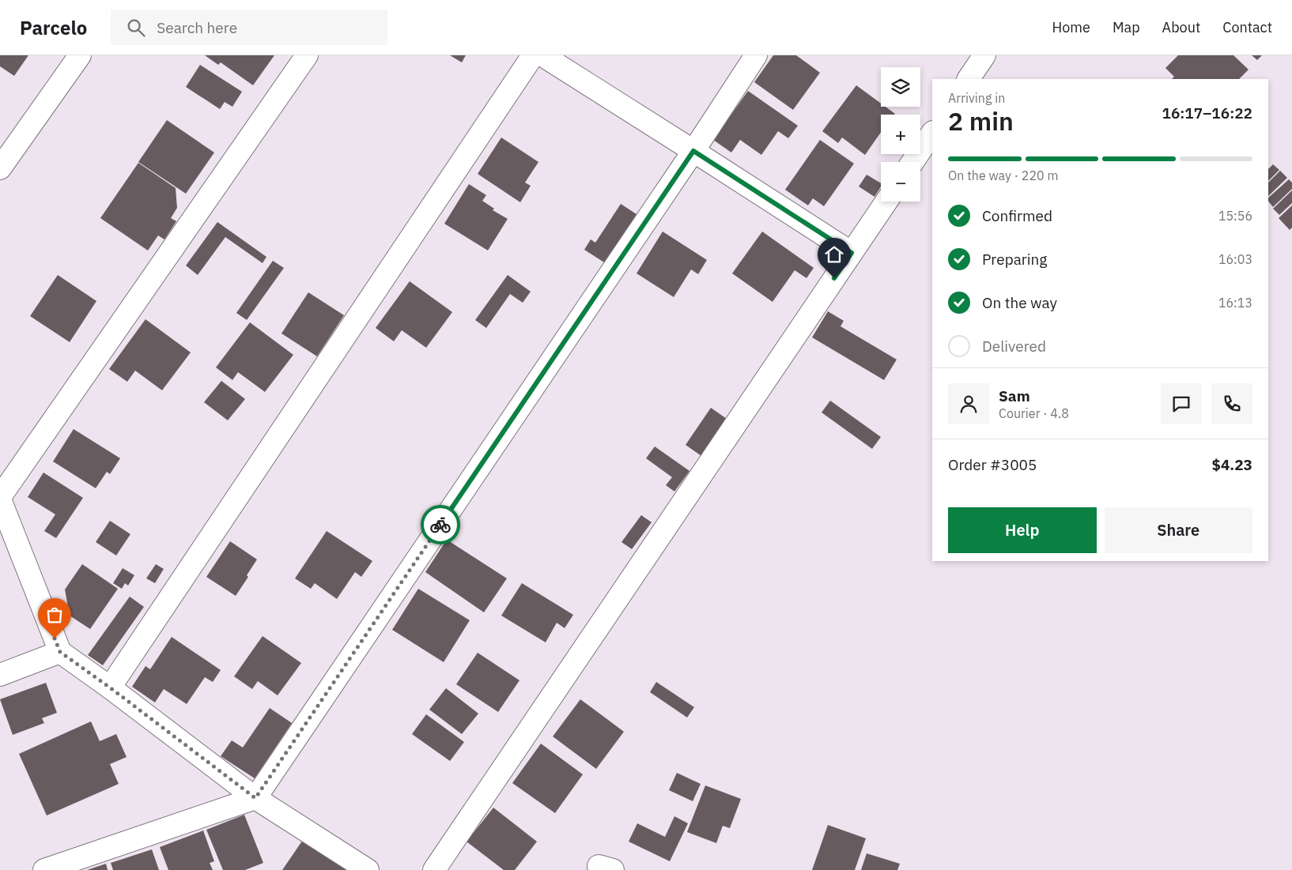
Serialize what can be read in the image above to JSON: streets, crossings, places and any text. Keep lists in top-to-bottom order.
{
  "page": {
    "header": "Parcelo",
    "search": "Search here",
    "nav": [
      "Home",
      "Map",
      "About",
      "Contact"
    ],
    "map_buttons": ["+", "−"],
    "heading": ["2 min", "Arriving in", "16:17–16:22"],
    "panel": [
      "Sam",
      "Courier · 4.8",
      "Order #3005",
      "$4.23"
    ],
    "bar": "On the way · 220 m",
    "list": [
      ["Confirmed", "15:56"],
      ["Preparing", "16:03"],
      ["On the way", "16:13"],
      "Delivered"
    ],
    "buttons": ["Help", "Share"]
  }
}
